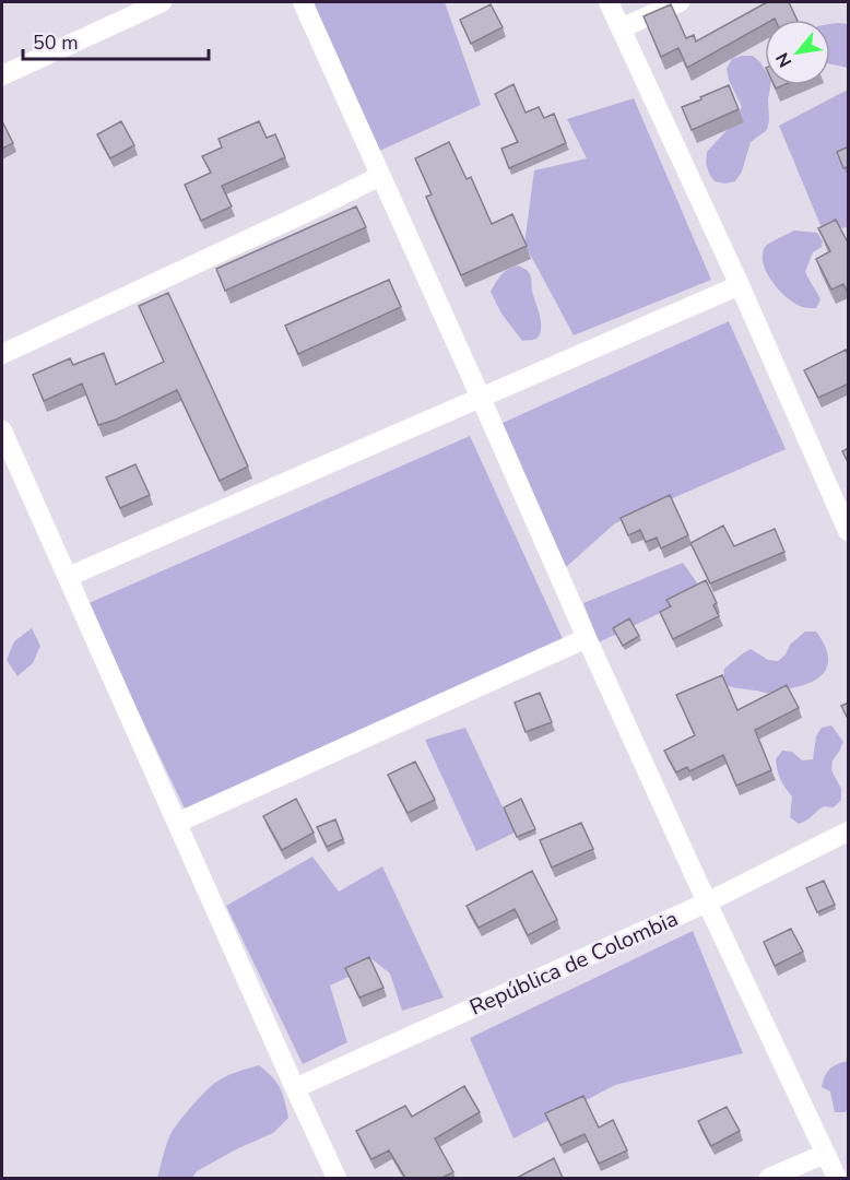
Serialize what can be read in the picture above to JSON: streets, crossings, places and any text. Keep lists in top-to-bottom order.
{
  "streets": {
    "street": ["República de Colombia"]
  },
  "scale_bar": "50 m",
  "north": "bottom left"
}
